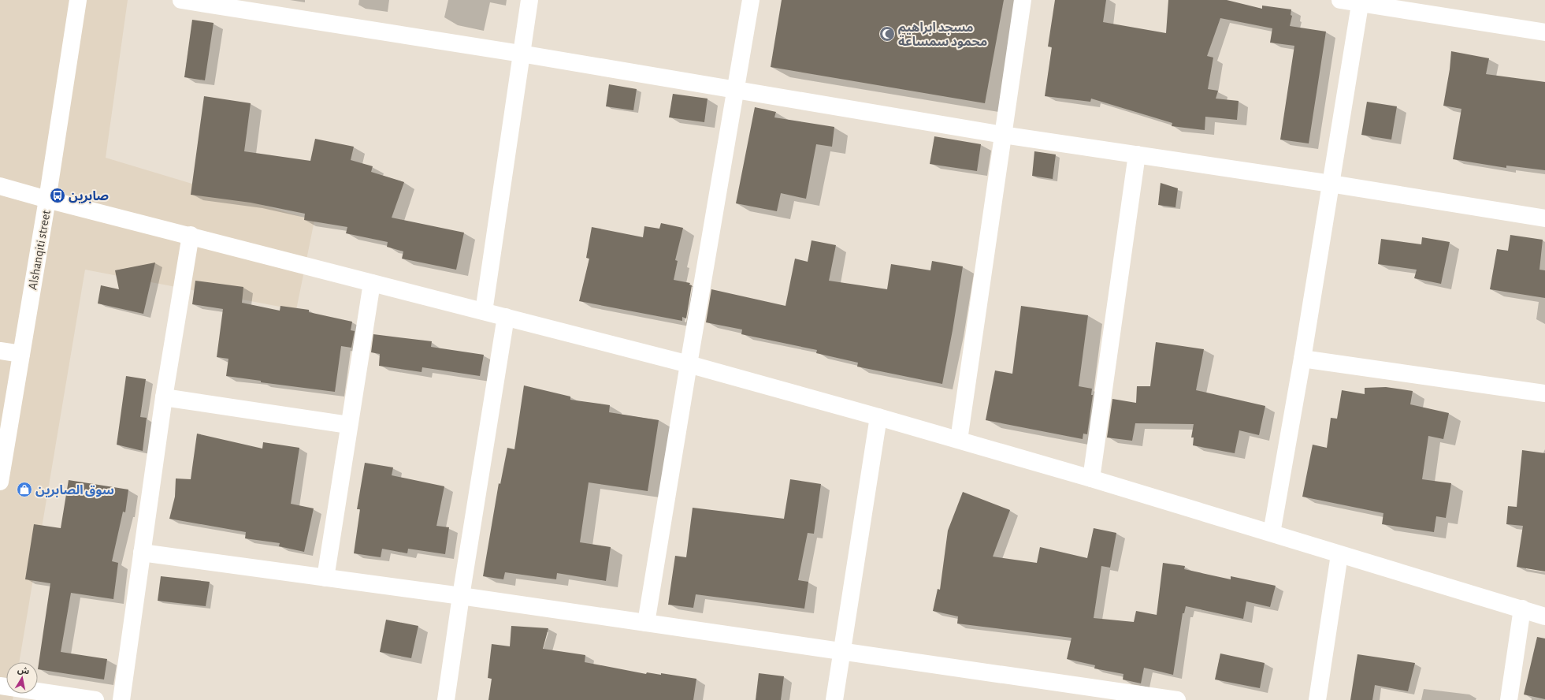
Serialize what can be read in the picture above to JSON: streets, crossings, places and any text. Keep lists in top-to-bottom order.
{
  "streets": {
    "street": ["Alshanqiti street"]
  },
  "places": {
    "mosque": ["مسجد ابراهيم محمود سمساعة"],
    "bus stop": ["صابرين"],
    "shop": ["سوق الصابرين"]
  },
  "north": "top"
}
